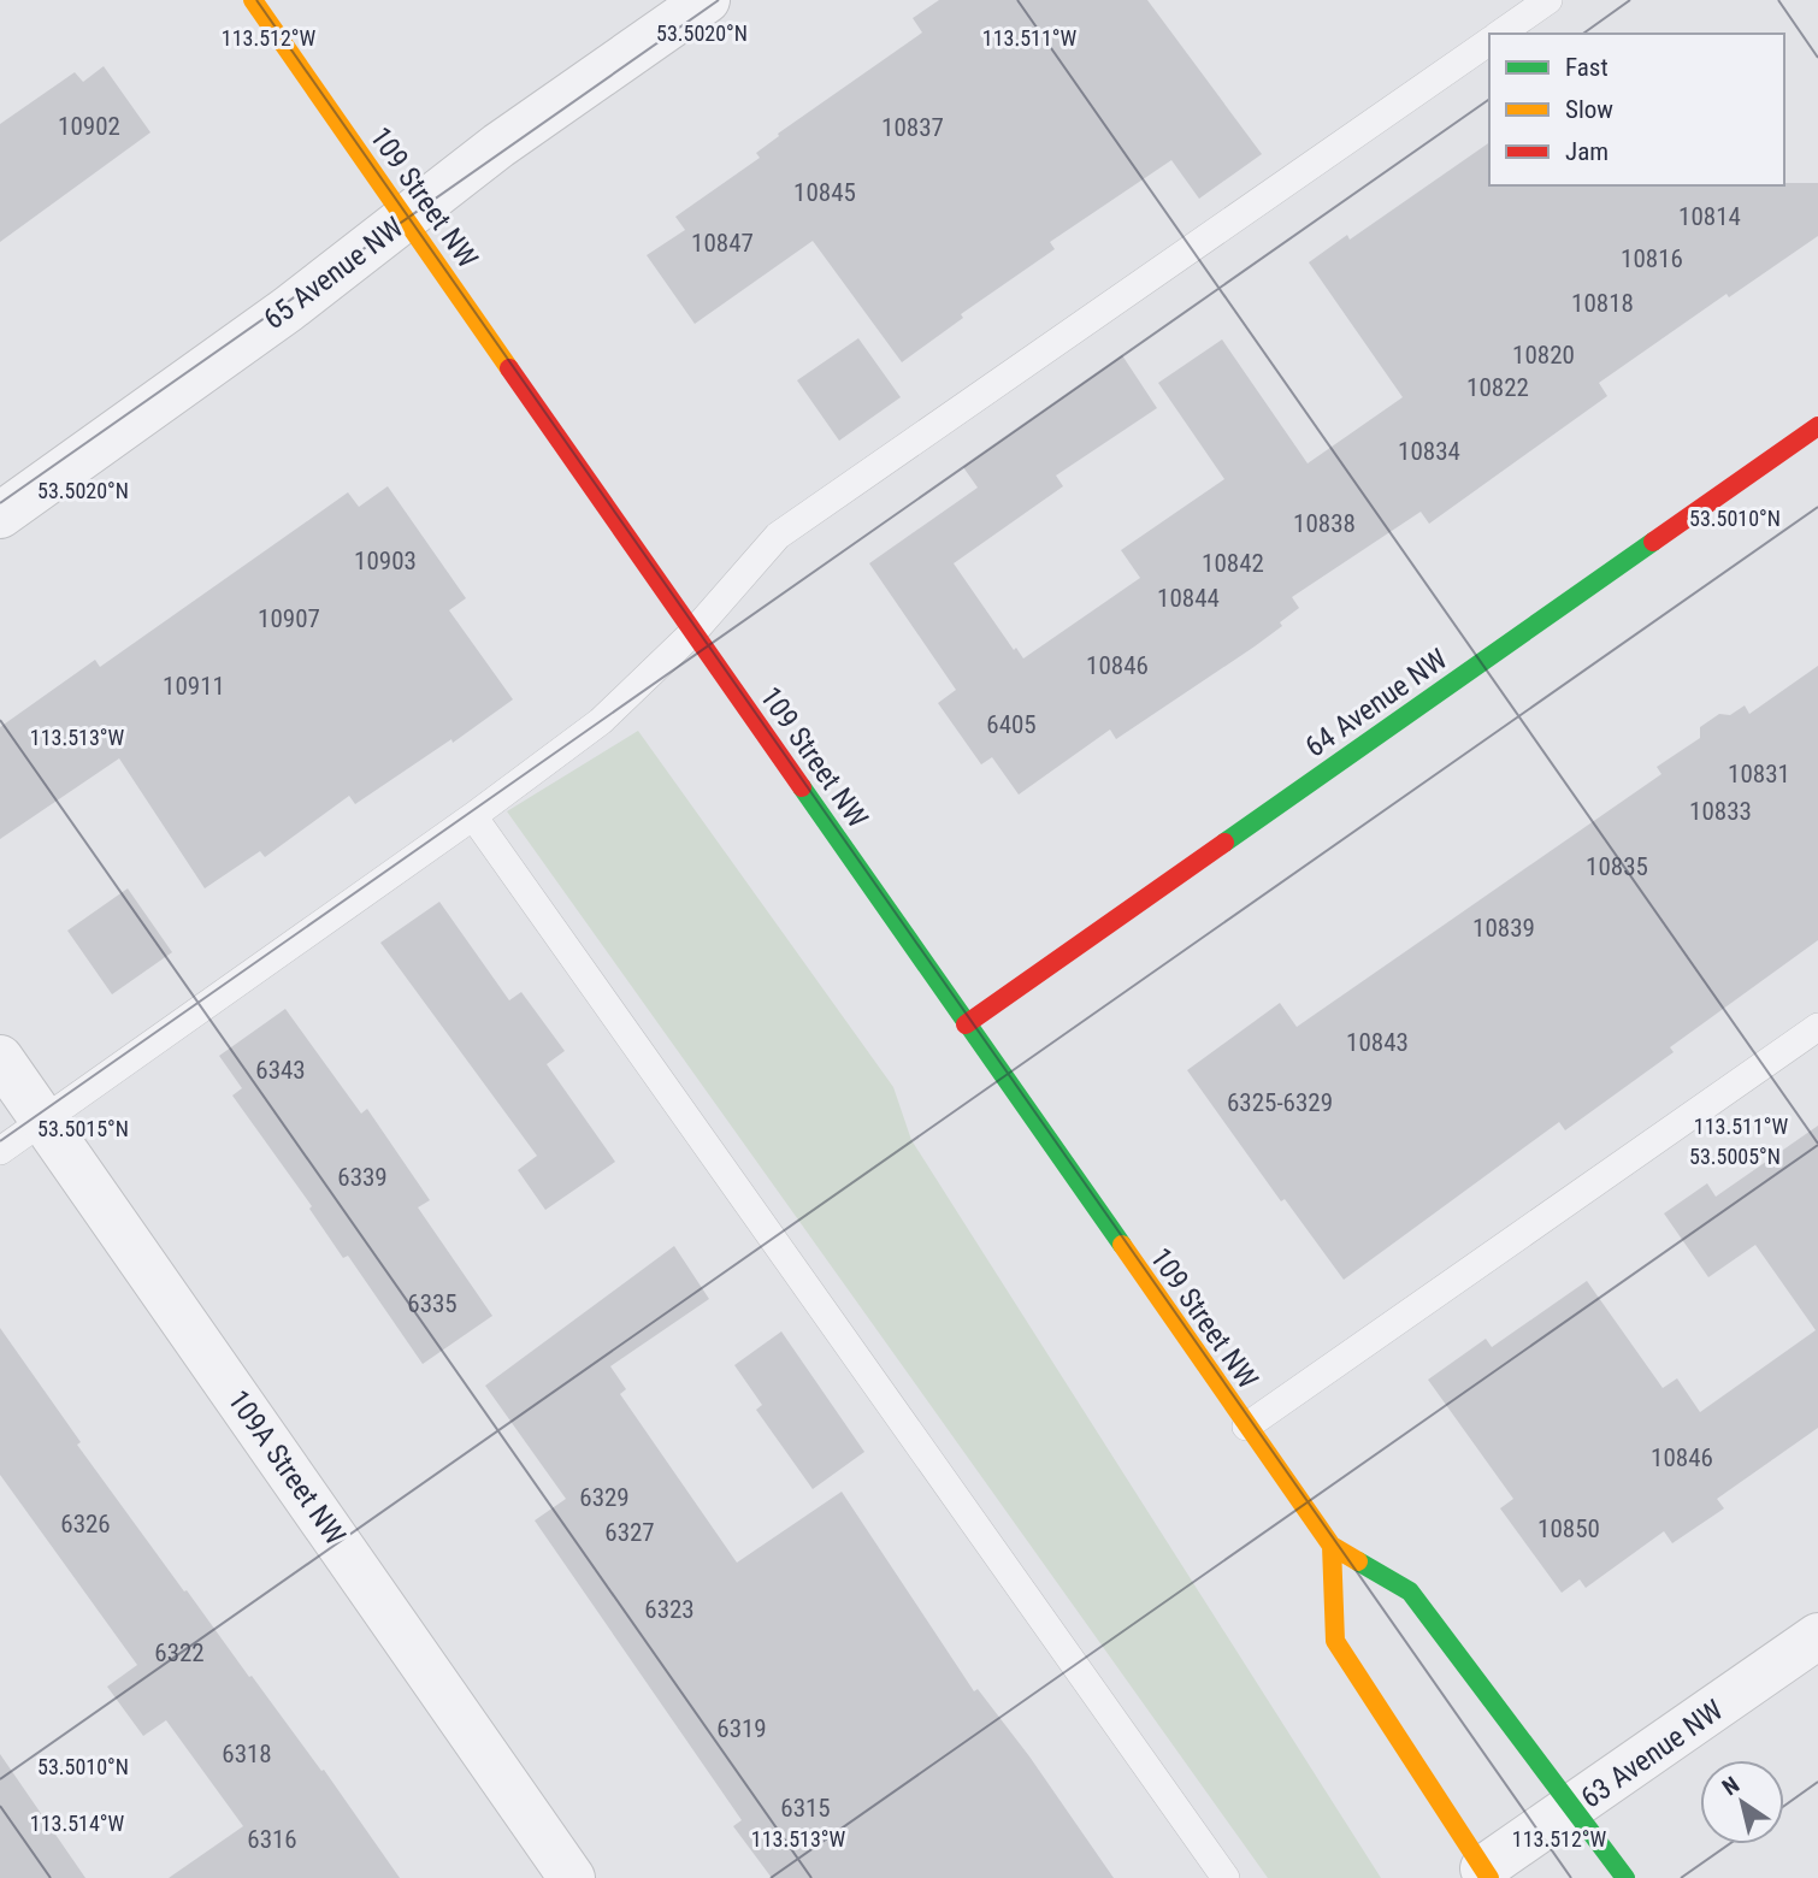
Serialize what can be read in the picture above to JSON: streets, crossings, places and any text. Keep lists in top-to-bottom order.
{
  "streets": {
    "main road": ["109 Street NW", "64 Avenue NW"],
    "street": ["65 Avenue NW", "109A Street NW", "63 Avenue NW"]
  },
  "crossings": [
    ["109 Street NW", "65 Avenue NW"],
    ["109 Street NW", "64 Avenue NW"],
    ["109 Street NW", "63 Avenue NW"]
  ],
  "house_numbers": [
    "10902",
    "10837",
    "10845",
    "10814",
    "10847",
    "10816",
    "10818",
    "10820",
    "10822",
    "10834",
    "10838",
    "10903",
    "10842",
    "10844",
    "10907",
    "10846",
    "10911",
    "6405",
    "10831",
    "10833",
    "10835",
    "10839",
    "10843",
    "6343",
    "6325-6329",
    "6339",
    "6335",
    "10846",
    "6329",
    "6326",
    "10850",
    "6327",
    "6323",
    "6322",
    "6319",
    "6318",
    "6315",
    "6316"
  ],
  "legend": ["Fast", "Slow", "Jam"],
  "north": "top left",
  "coordinates": [
    "53.5020°N",
    "113.512°W",
    "113.511°W",
    "53.5010°N",
    "113.513°W",
    "53.5015°N",
    "53.5005°N",
    "113.514°W"
  ]
}
